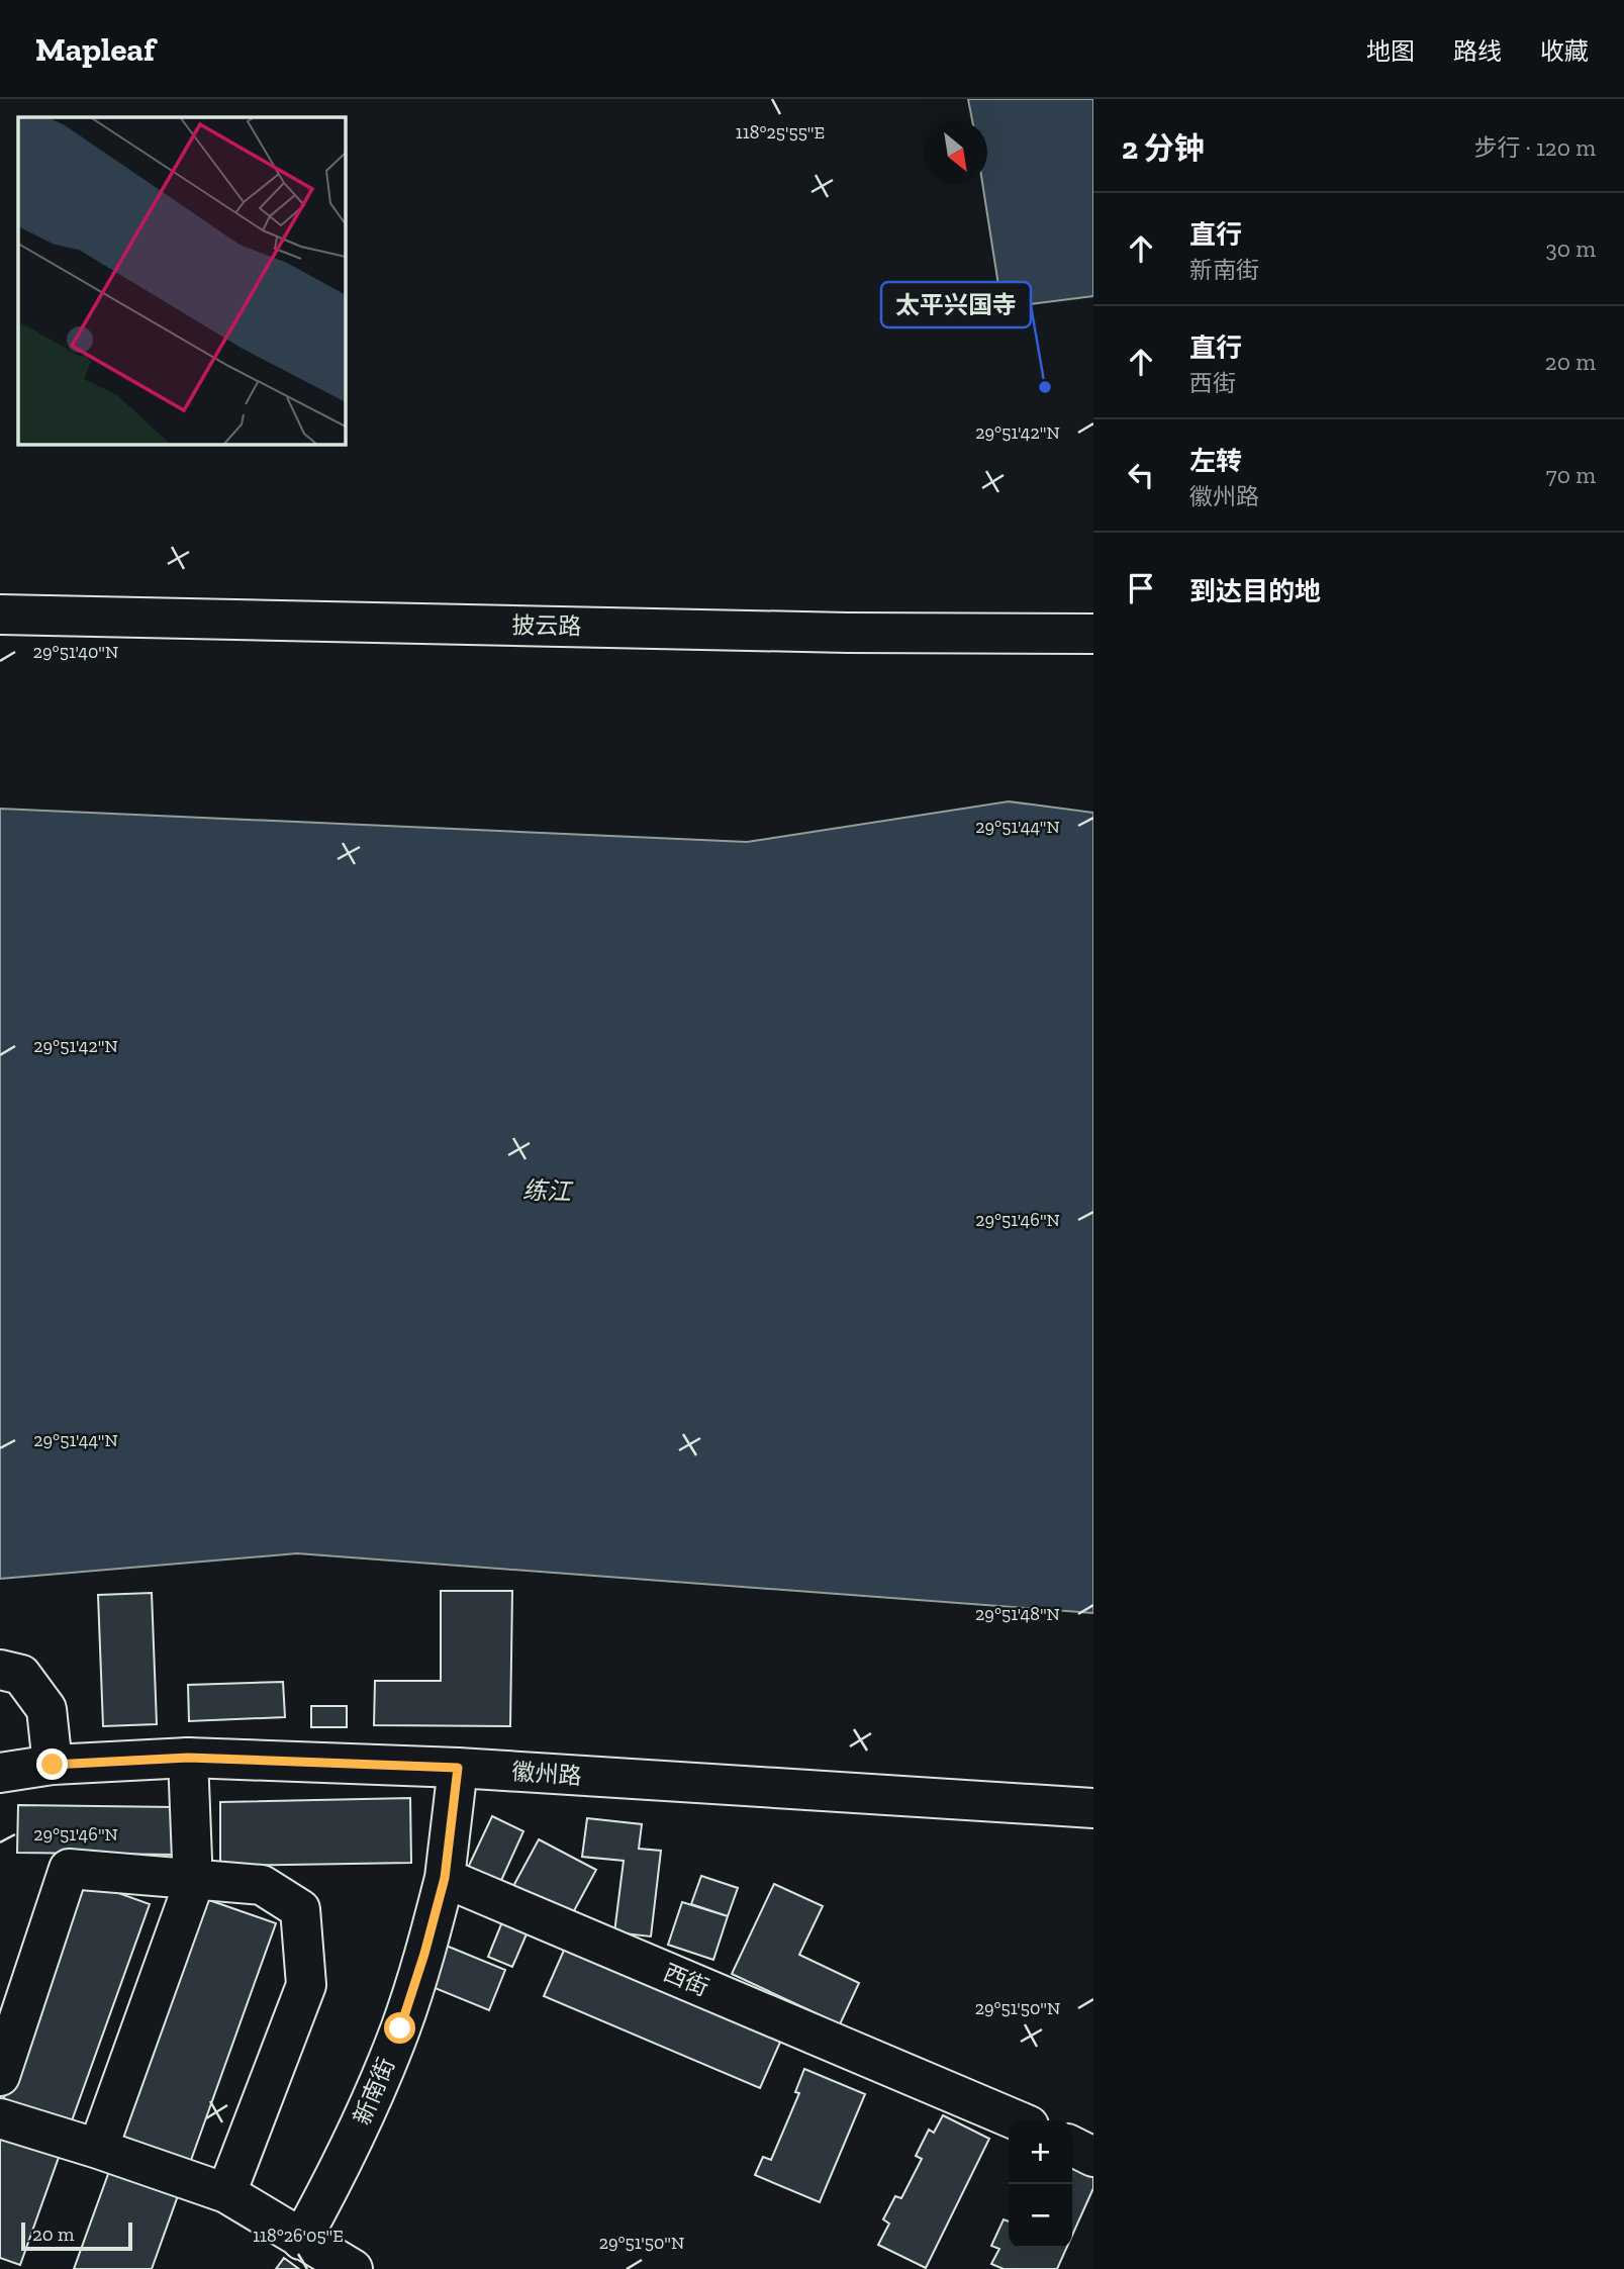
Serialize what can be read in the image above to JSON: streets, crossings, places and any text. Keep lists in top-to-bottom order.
{
  "streets": {
    "street": [
      "披云路",
      "徽州路",
      "西街",
      "新南街"
    ]
  },
  "crossings": [
    ["西街", "新南街"]
  ],
  "water": ["练江"],
  "places": ["太平兴国寺"],
  "scale_bar": "20 m",
  "north": "bottom right",
  "page": {
    "header": "Mapleaf",
    "nav": ["地图", "路线", "收藏"],
    "heading": ["2 分钟", "步行 · 120 m"],
    "list": [
      ["直行", "新南街", "30 m"],
      ["直行", "西街", "20 m"],
      ["左转", "徽州路", "70 m"],
      "到达目的地"
    ],
    "map_buttons": ["+", "−"],
    "scale": "20 m"
  },
  "coordinates": [
    "118°25'55\"E",
    "29°51'42\"N",
    "29°51'40\"N",
    "29°51'44\"N",
    "29°51'46\"N",
    "29°51'48\"N",
    "29°51'50\"N",
    "118°26'05\"E"
  ]
}
